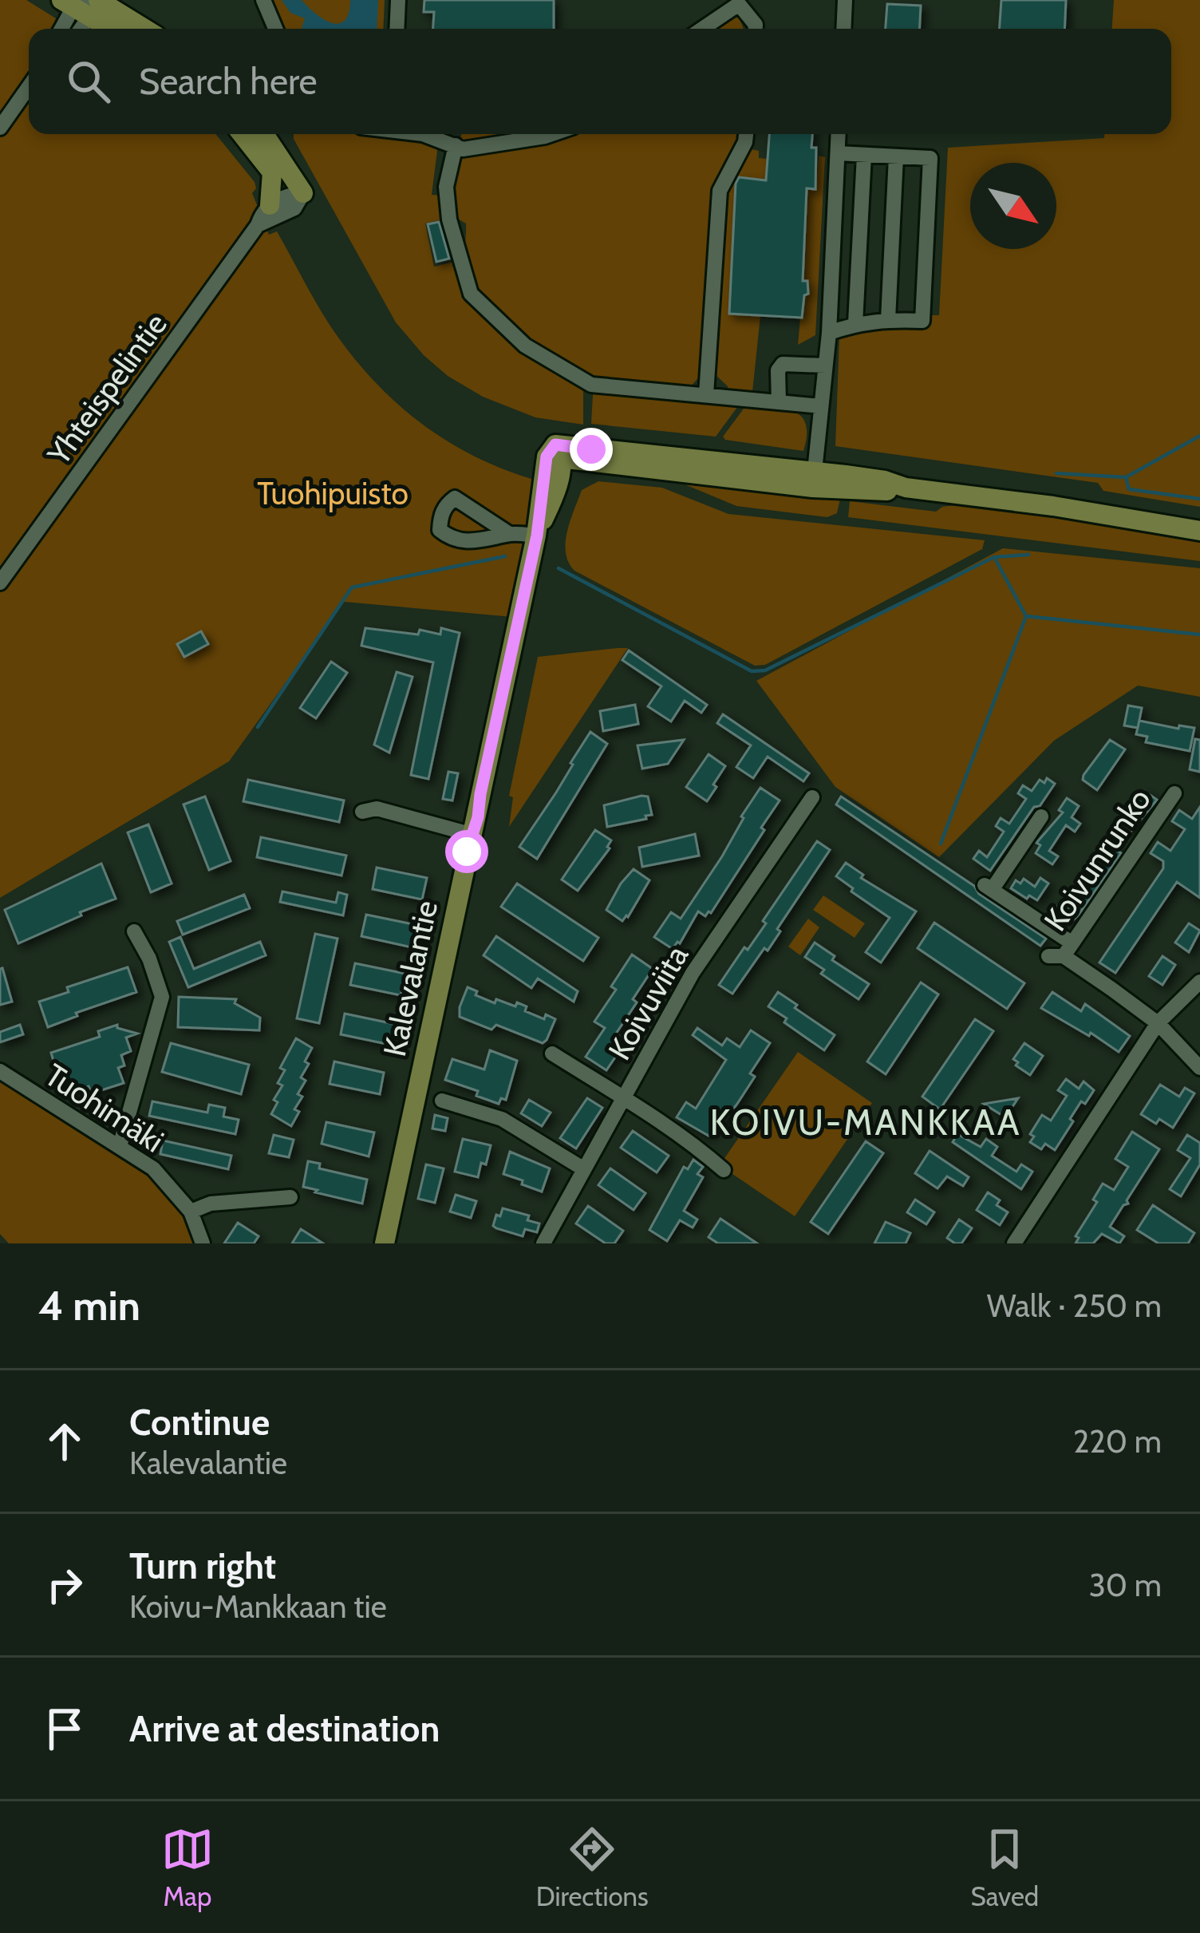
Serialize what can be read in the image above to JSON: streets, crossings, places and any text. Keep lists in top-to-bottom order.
{
  "streets": {
    "main road": ["Kalevalantie"],
    "street": [
      "Yhteispelintie",
      "Koivunrunko",
      "Koivuviita",
      "Tuohimäki"
    ]
  },
  "districts": ["KOIVU-MANKKAA"],
  "parks": ["Tuohipuisto"],
  "north": "bottom right",
  "page": {
    "search": "Search here",
    "heading": ["4 min", "Walk · 250 m"],
    "list": [
      ["Continue", "Kalevalantie", "220 m"],
      ["Turn right", "Koivu-Mankkaan tie", "30 m"],
      "Arrive at destination"
    ],
    "nav": ["Map", "Directions", "Saved"]
  }
}
